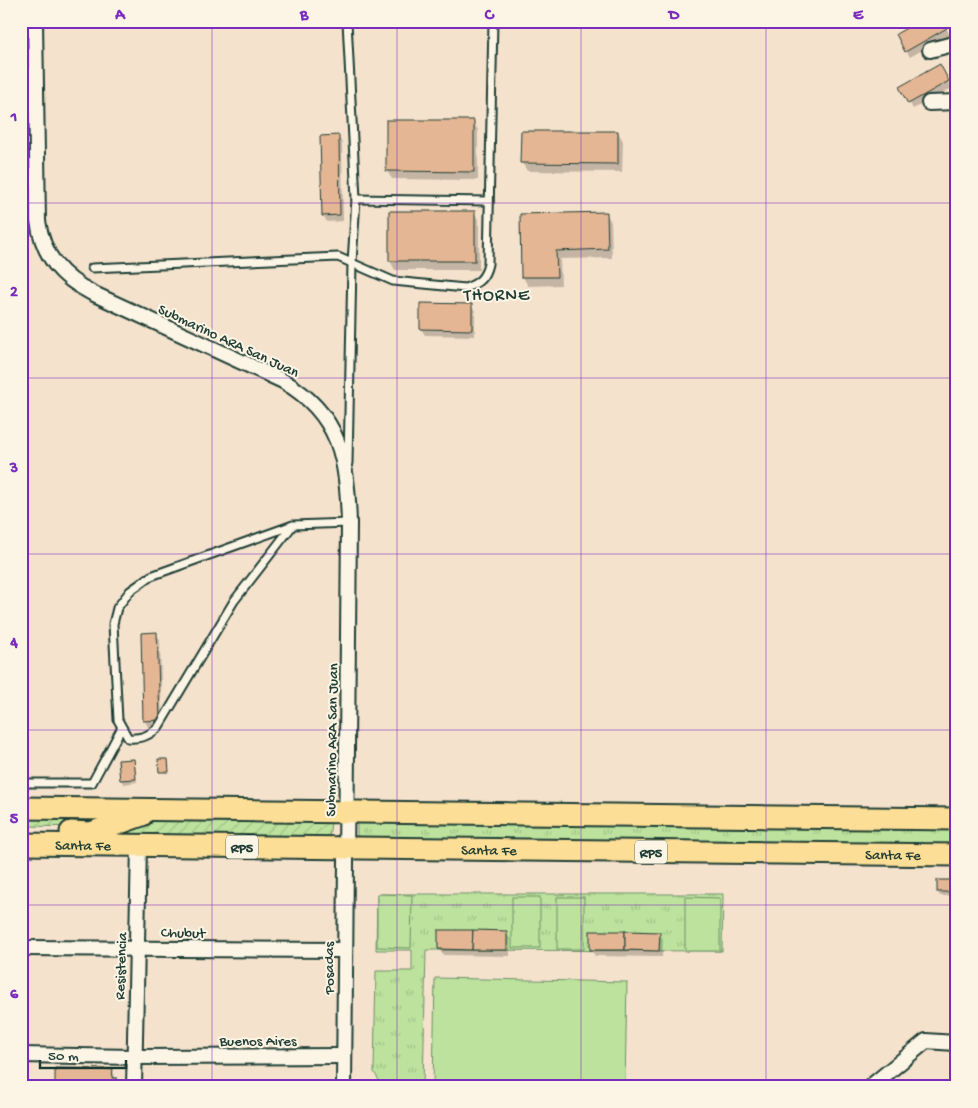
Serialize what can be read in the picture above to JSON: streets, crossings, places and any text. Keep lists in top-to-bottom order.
{
  "streets": {
    "main road": ["Santa Fe", "RP5"],
    "street": [
      "Submarino ARA San Juan",
      "Chubut",
      "Resistencia",
      "Posadas",
      "Buenos Aires"
    ]
  },
  "crossings": [
    ["Submarino ARA San Juan", "Santa Fe"],
    ["Submarino ARA San Juan", "Posadas"],
    ["Santa Fe", "Resistencia"],
    ["Santa Fe", "Posadas"],
    ["Chubut", "Resistencia"],
    ["Chubut", "Posadas"],
    ["Resistencia", "Buenos Aires"],
    ["Posadas", "Buenos Aires"]
  ],
  "districts": ["THORNE"],
  "scale_bar": "50 m",
  "grid": {
    "columns": [
      "A",
      "B",
      "C",
      "D",
      "E"
    ],
    "rows": [
      "1",
      "2",
      "3",
      "4",
      "5",
      "6"
    ]
  }
}
